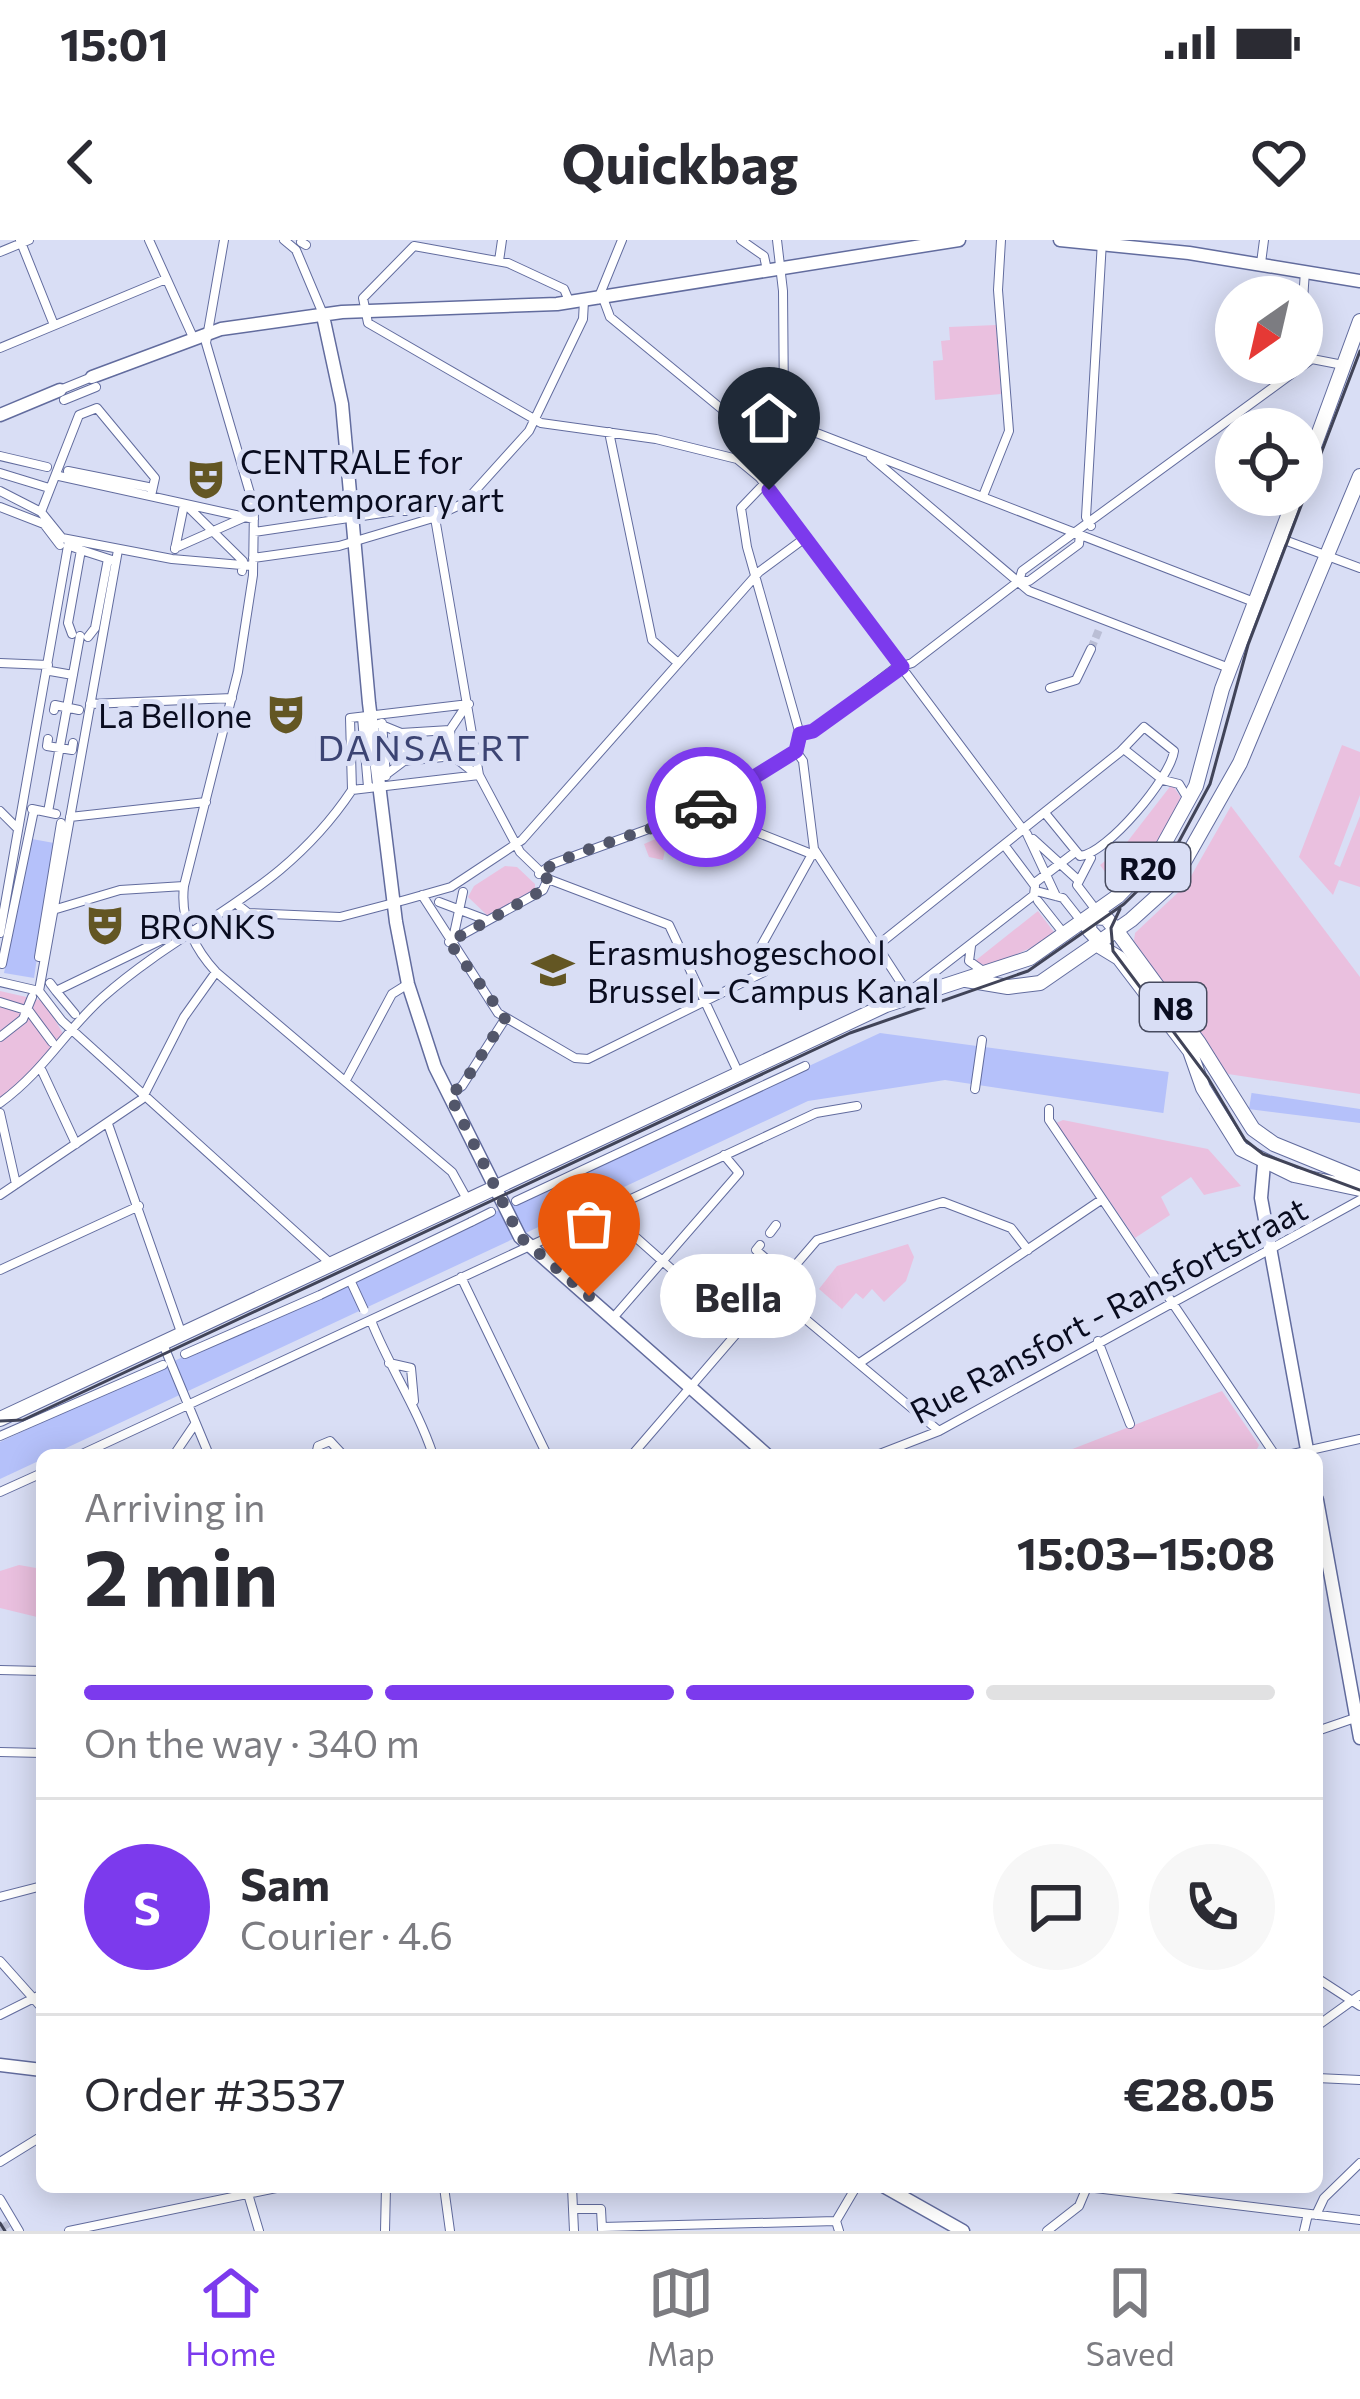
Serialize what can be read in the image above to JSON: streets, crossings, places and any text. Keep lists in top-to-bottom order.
{
  "streets": {
    "main road": ["R20", "N8"],
    "street": ["Rue Ransfort - Ransfortstraat"]
  },
  "crossings": [
    ["R20", "N8"]
  ],
  "districts": ["DANSAERT"],
  "places": {
    "theatre": ["CENTRALE for contemporary art", "La Bellone", "BRONKS"],
    "school or university": ["Erasmushogeschool Brussel – Campus Kanal"],
    "other": ["Bella"]
  },
  "north": "bottom left",
  "page": {
    "status": "15:01",
    "header": "Quickbag",
    "bubble": "Bella",
    "heading": ["2 min", "Arriving in", "15:03–15:08"],
    "panel": [
      "Sam",
      "Courier · 4.6",
      "Order #3537",
      "€28.05"
    ],
    "bar": "On the way · 340 m",
    "round": "S",
    "tabs": ["Home", "Map", "Saved"]
  }
}
